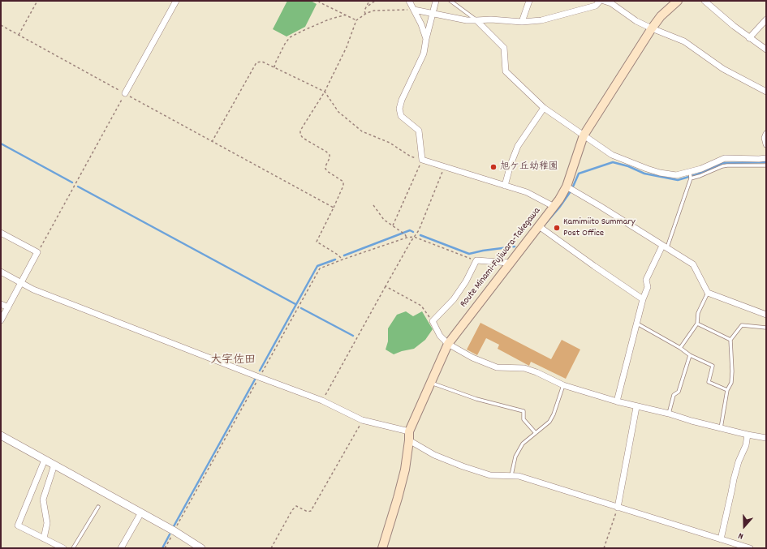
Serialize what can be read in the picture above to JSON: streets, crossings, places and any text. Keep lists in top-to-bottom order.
{
  "streets": {
    "main road": ["Route Minami-Fujiwara-Takegawa"]
  },
  "districts": ["大字佐田"],
  "places": ["旭ケ丘幼稚園", "Kamimiito Summary Post Office"],
  "north": "bottom"
}
